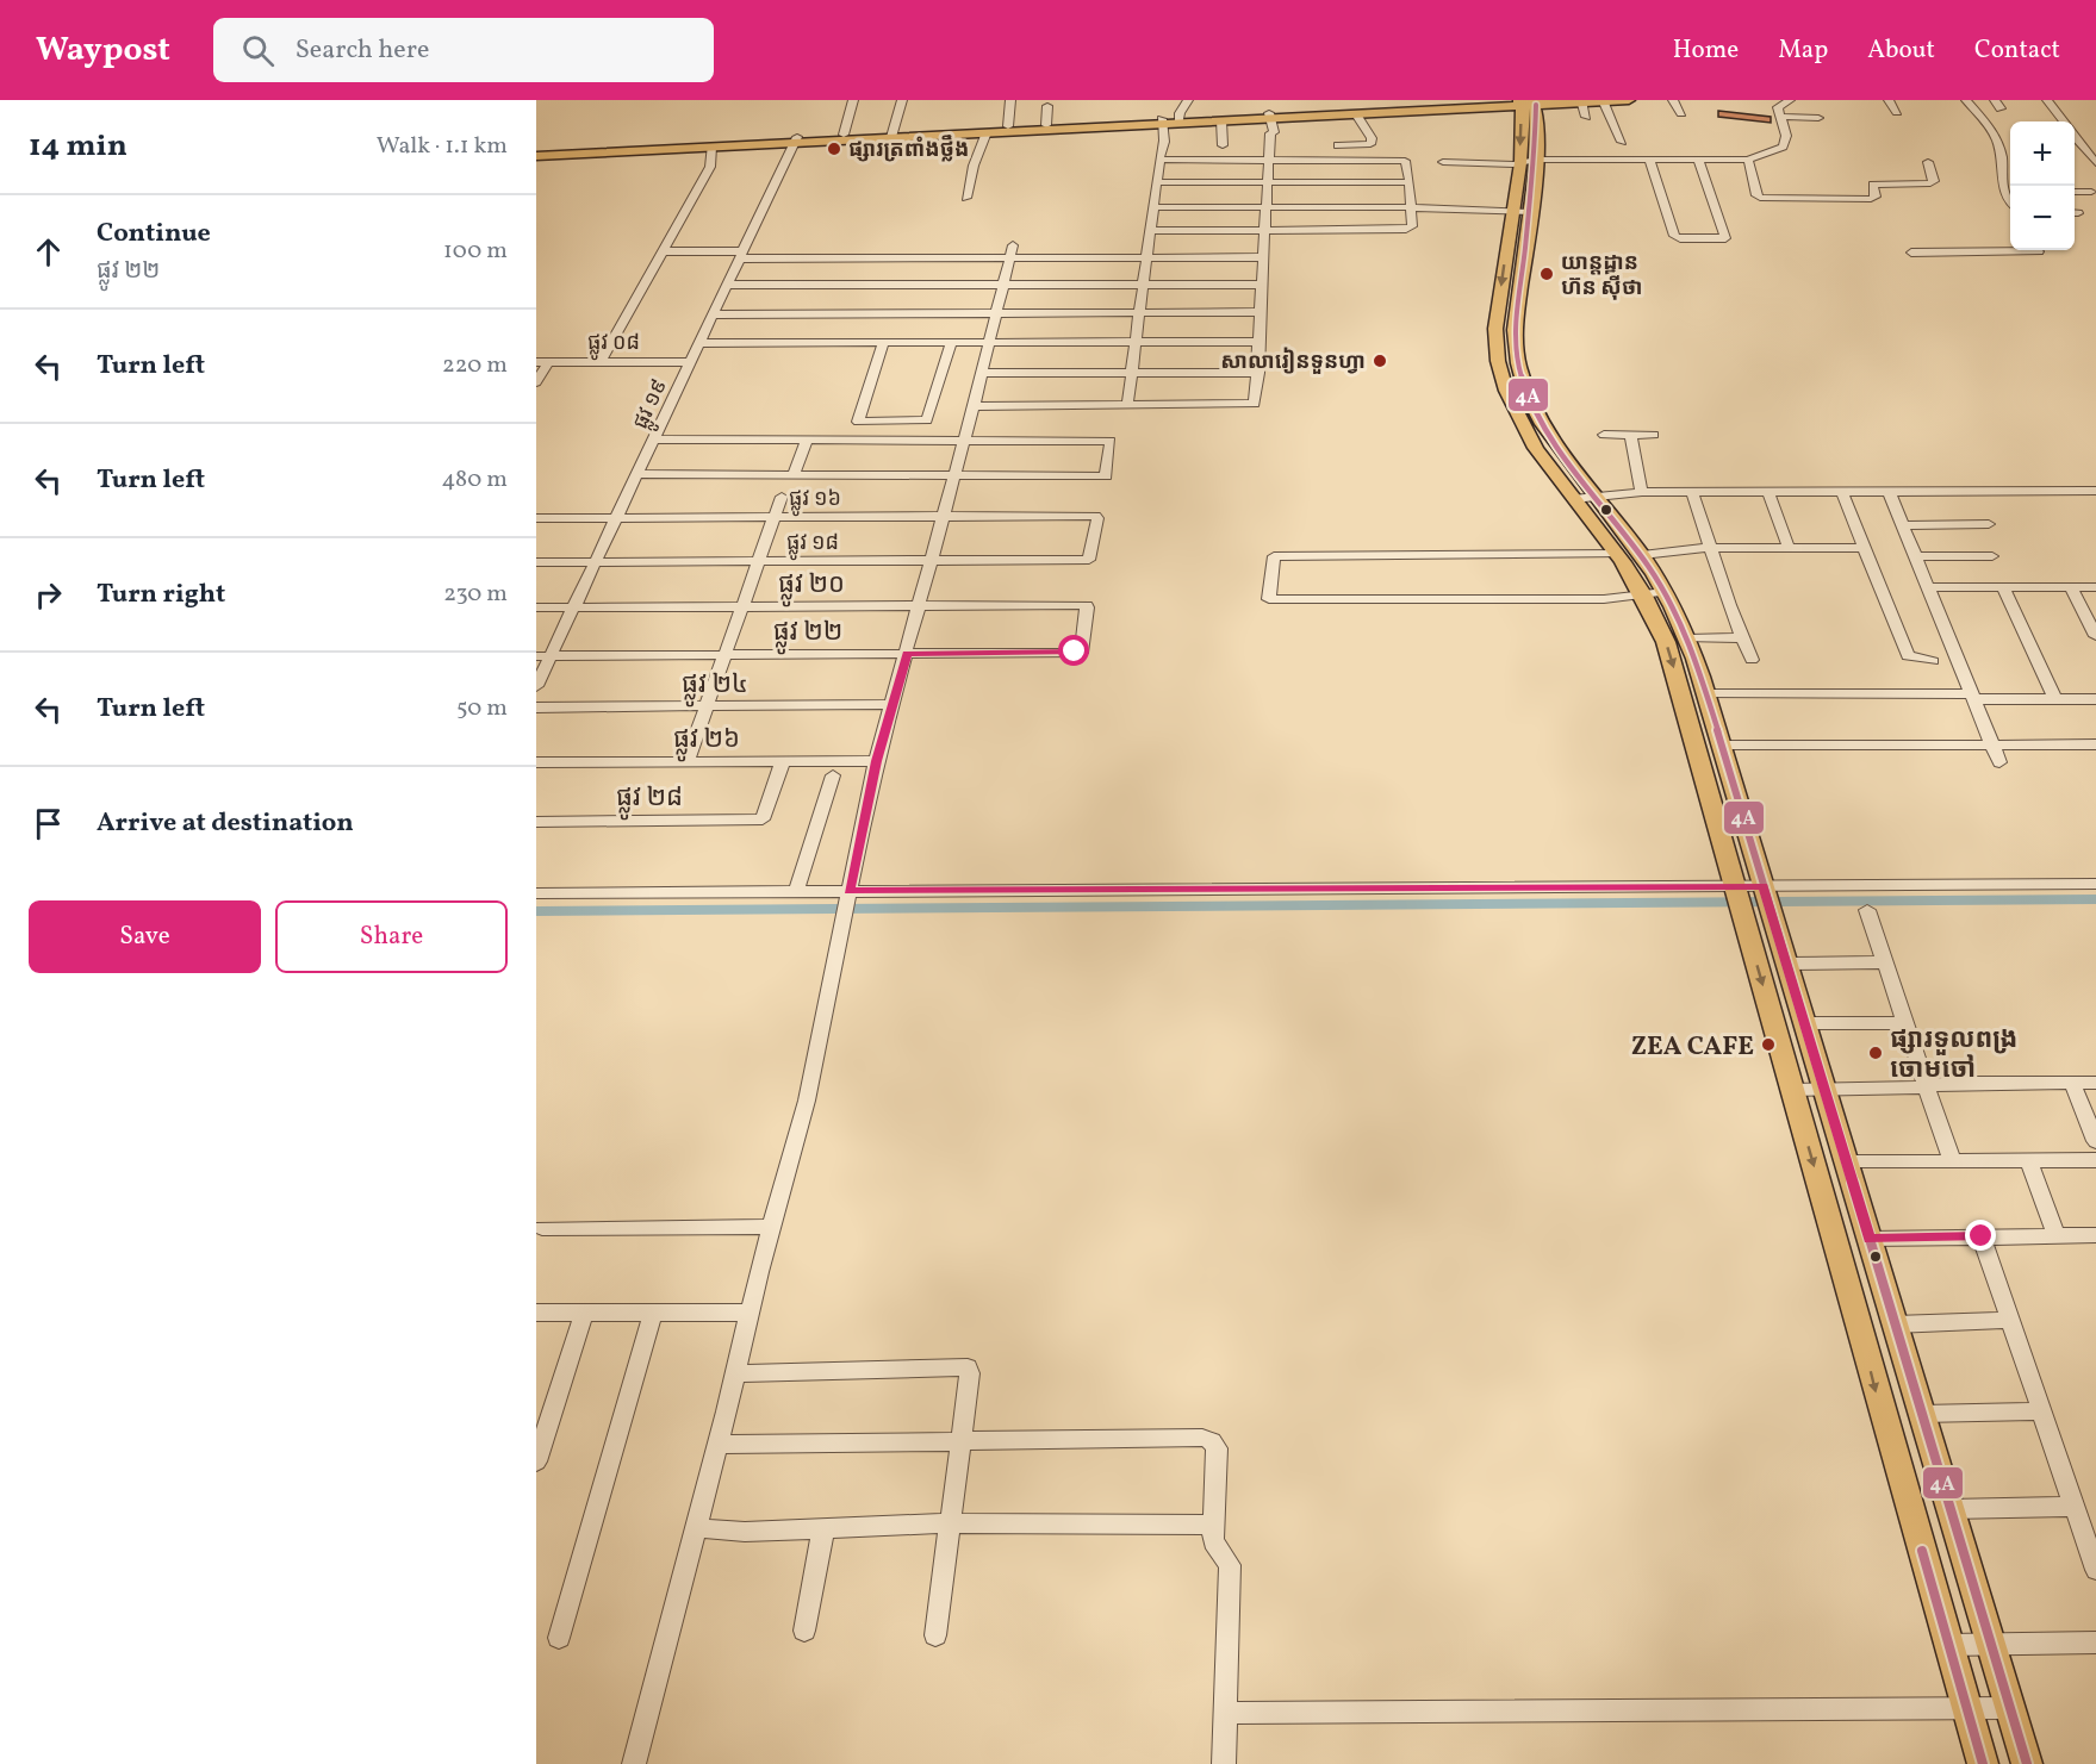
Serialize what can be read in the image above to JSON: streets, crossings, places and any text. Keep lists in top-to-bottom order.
{
  "streets": {
    "street": [
      "ផ្លូវ ០៨",
      "ផ្លូវ ១៩",
      "ផ្លូវ ១៦",
      "ផ្លូវ ១៨",
      "ផ្លូវ ២០",
      "ផ្លូវ ២២",
      "ផ្លូវ ២៤",
      "ផ្លូវ ២៦",
      "ផ្លូវ ២៨"
    ]
  },
  "crossings": [
    ["ផ្លូវ ០៨", "ផ្លូវ ១៩"],
    ["ផ្លូវ ១៩", "ផ្លូវ ១៦"],
    ["ផ្លូវ ១៩", "ផ្លូវ ១៨"],
    ["ផ្លូវ ១៩", "ផ្លូវ ២០"],
    ["ផ្លូវ ១៩", "ផ្លូវ ២២"],
    ["ផ្លូវ ១៦", "ផ្លូវ ១៨"],
    ["ផ្លូវ ២០", "ផ្លូវ ២២"],
    ["ផ្លូវ ២៦", "ផ្លូវ ២៨"]
  ],
  "places": [
    "ផ្សារត្រពាំងថ្លឹង",
    "យាន្ដដ្ឋាន ហ៊ន ស៊ីថា",
    "សាលារៀនទួនហ្វា",
    "ZEA CAFE",
    "ផ្សារទួលពង្រ ចោមចៅ"
  ],
  "lines": ["transit line 4A"],
  "page": {
    "header": "Waypost",
    "search": "Search here",
    "nav": [
      "Home",
      "Map",
      "About",
      "Contact"
    ],
    "heading": ["14 min", "Walk · 1.1 km"],
    "map_buttons": ["+", "−"],
    "list": [
      ["Continue", "ផ្លូវ ២២", "100 m"],
      ["Turn left", "220 m"],
      ["Turn left", "480 m"],
      ["Turn right", "230 m"],
      ["Turn left", "50 m"],
      "Arrive at destination"
    ],
    "buttons": ["Save", "Share"]
  }
}
